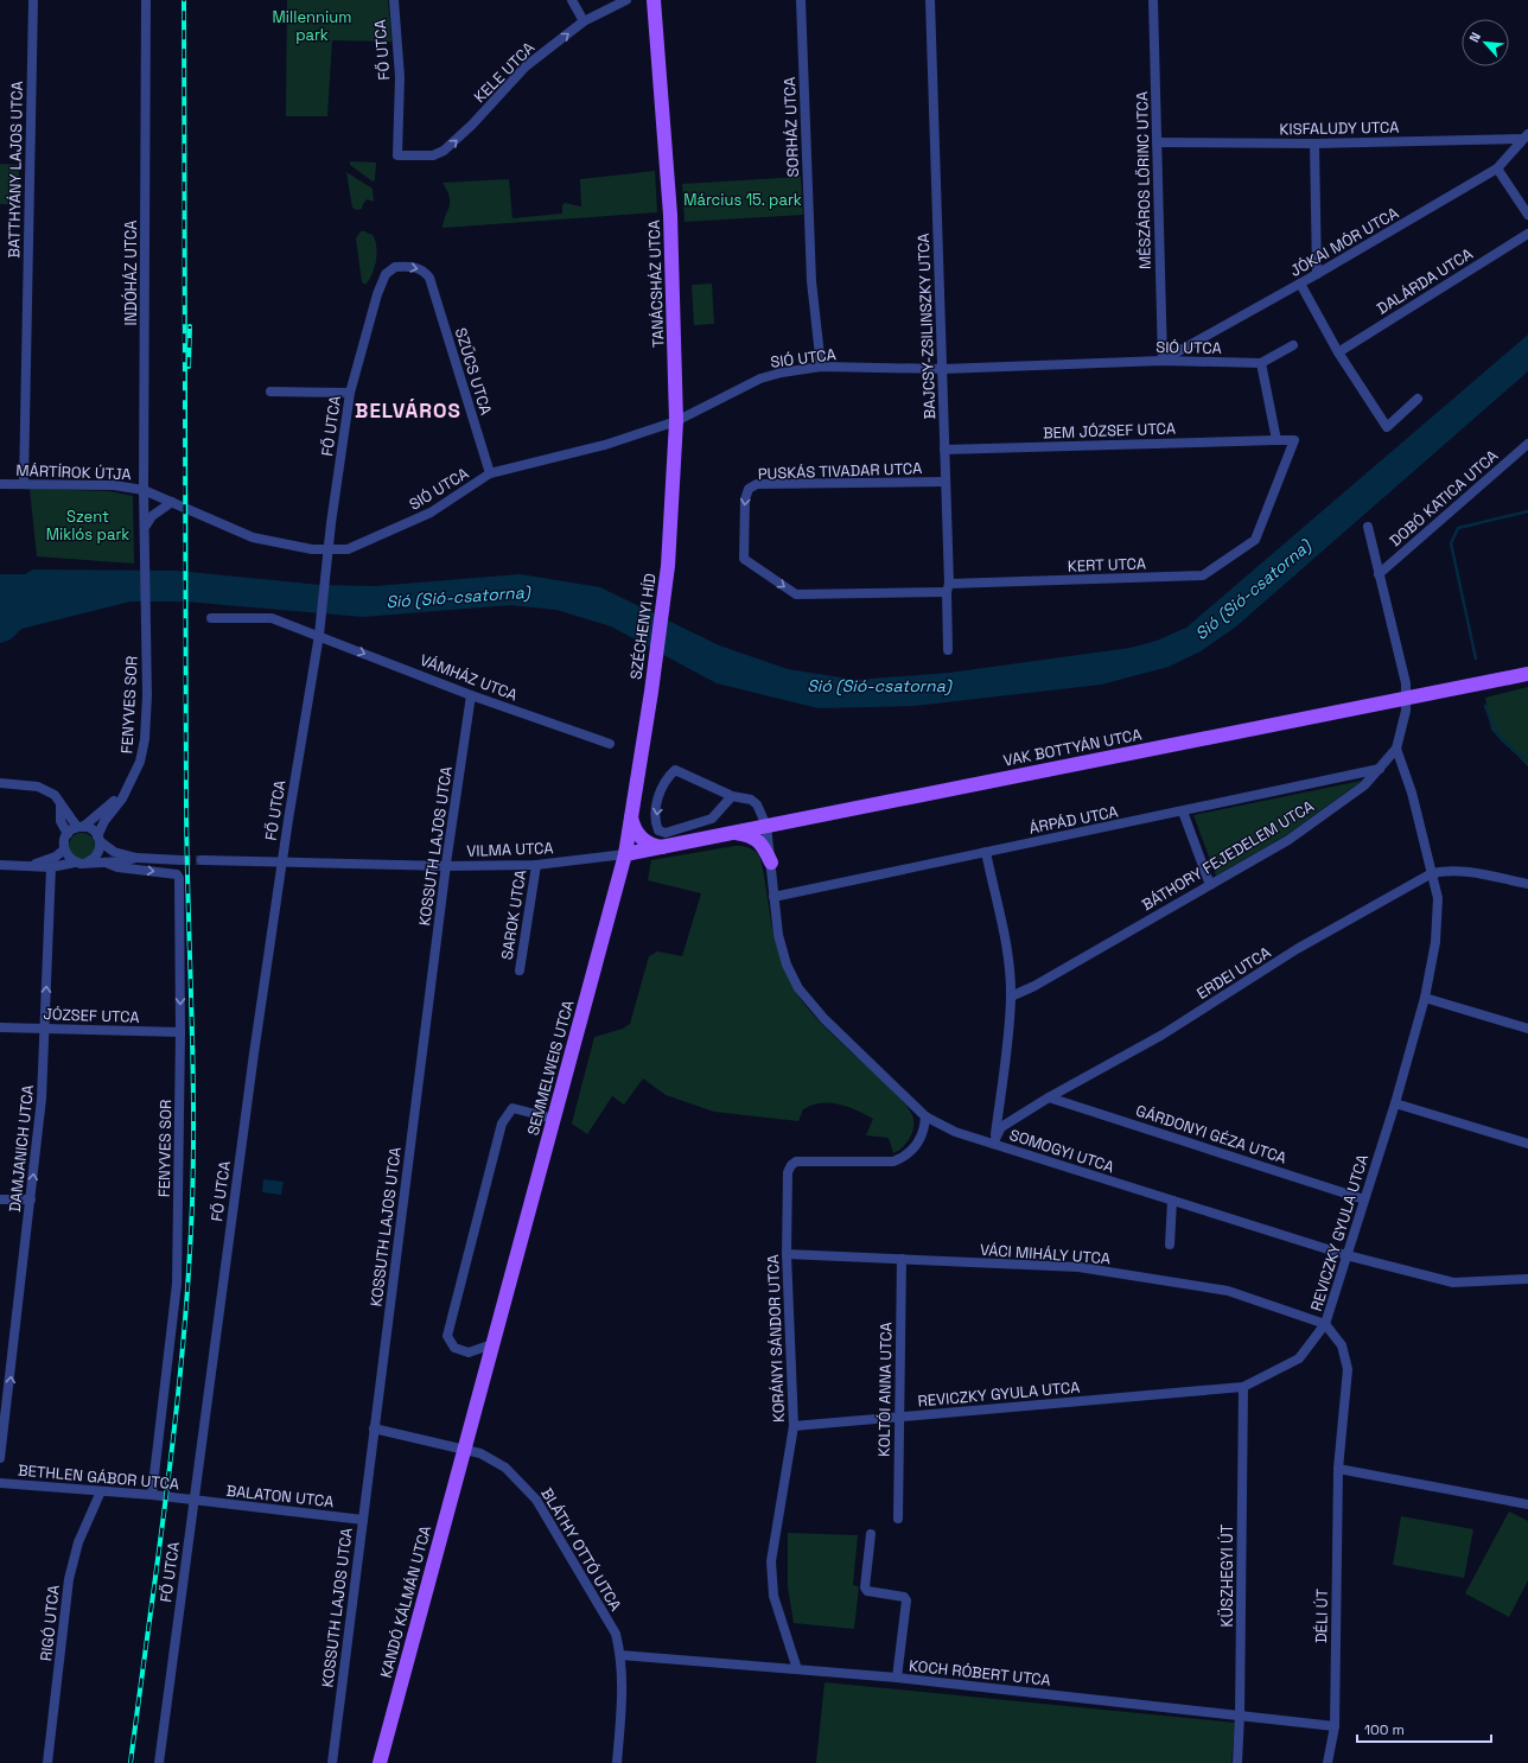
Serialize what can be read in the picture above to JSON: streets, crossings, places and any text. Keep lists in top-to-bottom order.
{
  "streets": {
    "main road": [
      "TANÁCSHÁZ UTCA",
      "SZÉCHENYI HÍD",
      "VAK BOTTYÁN UTCA",
      "SEMMELWEIS UTCA",
      "KANDÓ KÁLMÁN UTCA"
    ],
    "street": [
      "FŐ UTCA",
      "KELE UTCA",
      "SORHÁZ UTCA",
      "KISFALUDY UTCA",
      "BATTHYÁNY LAJOS UTCA",
      "MÉSZÁROS LŐRINC UTCA",
      "JÓKAI MÓR UTCA",
      "INDÓHÁZ UTCA",
      "DALÁRDA UTCA",
      "BAJCSY-ZSILINSZKY UTCA",
      "SIÓ UTCA",
      "SZŰCS UTCA",
      "BEM JÓZSEF UTCA",
      "PUSKÁS TIVADAR UTCA",
      "MÁRTÍROK ÚTJA",
      "DOBÓ KATICA UTCA",
      "KERT UTCA",
      "VÁMHÁZ UTCA",
      "FENYVES SOR",
      "ÁRPÁD UTCA",
      "KOSSUTH LAJOS UTCA",
      "VILMA UTCA",
      "BÁTHORY FEJEDELEM UTCA",
      "SAROK UTCA",
      "ERDEI UTCA",
      "JÓZSEF UTCA",
      "GÁRDONYI GÉZA UTCA",
      "DAMJANICH UTCA",
      "SOMOGYI UTCA",
      "REVICZKY GYULA UTCA",
      "VÁCI MIHÁLY UTCA",
      "KORÁNYI SÁNDOR UTCA",
      "KOLTÓI ANNA UTCA",
      "BETHLEN GÁBOR UTCA",
      "BALATON UTCA",
      "BLÁTHY OTTÓ UTCA",
      "KÜSZHEGYI ÚT",
      "DÉLI ÚT",
      "RIGÓ UTCA",
      "KOCH RÓBERT UTCA"
    ]
  },
  "crossings": [
    ["FŐ UTCA", "KELE UTCA"],
    ["FŐ UTCA", "SIÓ UTCA"],
    ["FŐ UTCA", "SZŰCS UTCA"],
    ["FŐ UTCA", "MÁRTÍROK ÚTJA"],
    ["FŐ UTCA", "VÁMHÁZ UTCA"],
    ["FŐ UTCA", "VILMA UTCA"],
    ["FŐ UTCA", "BETHLEN GÁBOR UTCA"],
    ["FŐ UTCA", "BALATON UTCA"],
    ["SORHÁZ UTCA", "SIÓ UTCA"],
    ["KISFALUDY UTCA", "MÉSZÁROS LŐRINC UTCA"],
    ["KISFALUDY UTCA", "JÓKAI MÓR UTCA"],
    ["BATTHYÁNY LAJOS UTCA", "MÁRTÍROK ÚTJA"],
    ["MÉSZÁROS LŐRINC UTCA", "JÓKAI MÓR UTCA"],
    ["MÉSZÁROS LŐRINC UTCA", "SIÓ UTCA"],
    ["JÓKAI MÓR UTCA", "SIÓ UTCA"],
    ["INDÓHÁZ UTCA", "MÁRTÍROK ÚTJA"],
    ["INDÓHÁZ UTCA", "FENYVES SOR"],
    ["TANÁCSHÁZ UTCA", "SIÓ UTCA"],
    ["TANÁCSHÁZ UTCA", "SZÉCHENYI HÍD"],
    ["BAJCSY-ZSILINSZKY UTCA", "SIÓ UTCA"],
    ["BAJCSY-ZSILINSZKY UTCA", "BEM JÓZSEF UTCA"],
    ["BAJCSY-ZSILINSZKY UTCA", "PUSKÁS TIVADAR UTCA"],
    ["BAJCSY-ZSILINSZKY UTCA", "KERT UTCA"],
    ["SIÓ UTCA", "SZŰCS UTCA"],
    ["SIÓ UTCA", "MÁRTÍROK ÚTJA"],
    ["BEM JÓZSEF UTCA", "KERT UTCA"],
    ["PUSKÁS TIVADAR UTCA", "KERT UTCA"],
    ["DOBÓ KATICA UTCA", "BÁTHORY FEJEDELEM UTCA"],
    ["SZÉCHENYI HÍD", "SEMMELWEIS UTCA"],
    ["VÁMHÁZ UTCA", "KOSSUTH LAJOS UTCA"],
    ["FENYVES SOR", "JÓZSEF UTCA"],
    ["FENYVES SOR", "BETHLEN GÁBOR UTCA"],
    ["VAK BOTTYÁN UTCA", "VILMA UTCA"],
    ["VAK BOTTYÁN UTCA", "BÁTHORY FEJEDELEM UTCA"],
    ["VAK BOTTYÁN UTCA", "SEMMELWEIS UTCA"],
    ["VAK BOTTYÁN UTCA", "SOMOGYI UTCA"],
    ["ÁRPÁD UTCA", "BÁTHORY FEJEDELEM UTCA"],
    ["ÁRPÁD UTCA", "SOMOGYI UTCA"],
    ["KOSSUTH LAJOS UTCA", "VILMA UTCA"],
    ["KOSSUTH LAJOS UTCA", "BALATON UTCA"],
    ["KOSSUTH LAJOS UTCA", "BLÁTHY OTTÓ UTCA"],
    ["VILMA UTCA", "SAROK UTCA"],
    ["VILMA UTCA", "SEMMELWEIS UTCA"],
    ["BÁTHORY FEJEDELEM UTCA", "REVICZKY GYULA UTCA"],
    ["ERDEI UTCA", "GÁRDONYI GÉZA UTCA"],
    ["ERDEI UTCA", "SOMOGYI UTCA"],
    ["ERDEI UTCA", "REVICZKY GYULA UTCA"],
    ["JÓZSEF UTCA", "DAMJANICH UTCA"],
    ["SEMMELWEIS UTCA", "BLÁTHY OTTÓ UTCA"],
    ["SEMMELWEIS UTCA", "KANDÓ KÁLMÁN UTCA"],
    ["GÁRDONYI GÉZA UTCA", "REVICZKY GYULA UTCA"],
    ["SOMOGYI UTCA", "REVICZKY GYULA UTCA"],
    ["SOMOGYI UTCA", "KORÁNYI SÁNDOR UTCA"],
    ["REVICZKY GYULA UTCA", "VÁCI MIHÁLY UTCA"],
    ["REVICZKY GYULA UTCA", "KORÁNYI SÁNDOR UTCA"],
    ["REVICZKY GYULA UTCA", "KOLTÓI ANNA UTCA"],
    ["REVICZKY GYULA UTCA", "KÜSZHEGYI ÚT"],
    ["REVICZKY GYULA UTCA", "DÉLI ÚT"],
    ["VÁCI MIHÁLY UTCA", "KORÁNYI SÁNDOR UTCA"],
    ["VÁCI MIHÁLY UTCA", "KOLTÓI ANNA UTCA"],
    ["VÁCI MIHÁLY UTCA", "DÉLI ÚT"],
    ["KORÁNYI SÁNDOR UTCA", "KOCH RÓBERT UTCA"],
    ["BETHLEN GÁBOR UTCA", "BALATON UTCA"],
    ["BETHLEN GÁBOR UTCA", "RIGÓ UTCA"],
    ["BLÁTHY OTTÓ UTCA", "KANDÓ KÁLMÁN UTCA"],
    ["BLÁTHY OTTÓ UTCA", "KOCH RÓBERT UTCA"],
    ["KÜSZHEGYI ÚT", "KOCH RÓBERT UTCA"],
    ["DÉLI ÚT", "KOCH RÓBERT UTCA"]
  ],
  "one_way": [
    "KELE UTCA",
    "PUSKÁS TIVADAR UTCA",
    "VÁMHÁZ UTCA",
    "DAMJANICH UTCA"
  ],
  "districts": ["BELVÁROS"],
  "water": ["Sió (Sió-csatorna)"],
  "parks": ["Millennium park", "Március 15. park", "Szent Miklós park"],
  "scale_bar": "100 m",
  "north": "top left"
}
